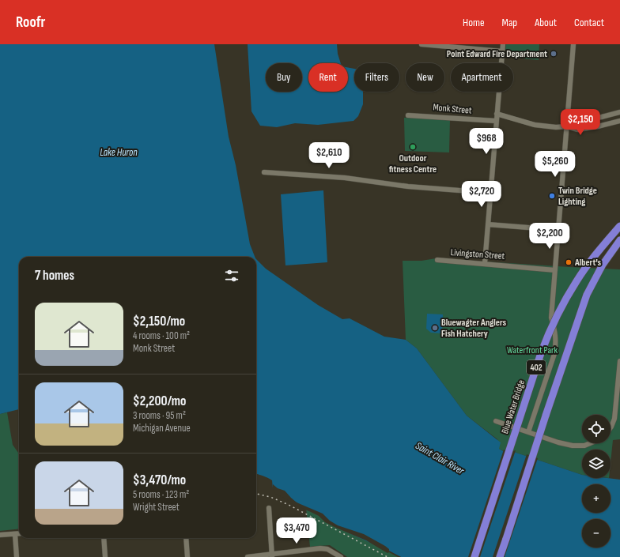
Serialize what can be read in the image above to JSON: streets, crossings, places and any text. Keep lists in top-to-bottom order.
{
  "streets": {
    "highway": ["402", "Blue Water Bridge"],
    "street": ["Monk Street", "Livingston Street"]
  },
  "water": ["Lake Huron", "Saint Clair River"],
  "parks": ["Waterfront Park"],
  "places": [
    "Point Edward Fire Department",
    "Outdoor fitness Centre",
    "Twin Bridge Lighting",
    "Albert's",
    "Bluewagter Anglers Fish Hatchery"
  ],
  "page": {
    "header": "Roofr",
    "nav": [
      "Home",
      "Map",
      "About",
      "Contact"
    ],
    "chip": [
      "Buy",
      "Rent",
      "Filters",
      "New",
      "Apartment"
    ],
    "price": [
      "$2,150",
      "$968",
      "$2,610",
      "$5,260",
      "$2,720",
      "$2,200",
      "$3,470"
    ],
    "heading": "7 homes",
    "list": [
      {
        "name": "$2,150/mo",
        "note": "4 rooms · 100 m² · Monk Street"
      },
      {
        "name": "$2,200/mo",
        "note": "3 rooms · 95 m² · Michigan Avenue"
      },
      {
        "name": "$3,470/mo",
        "note": "5 rooms · 123 m² · Wright Street"
      }
    ],
    "map_buttons": ["+", "−"]
  }
}
